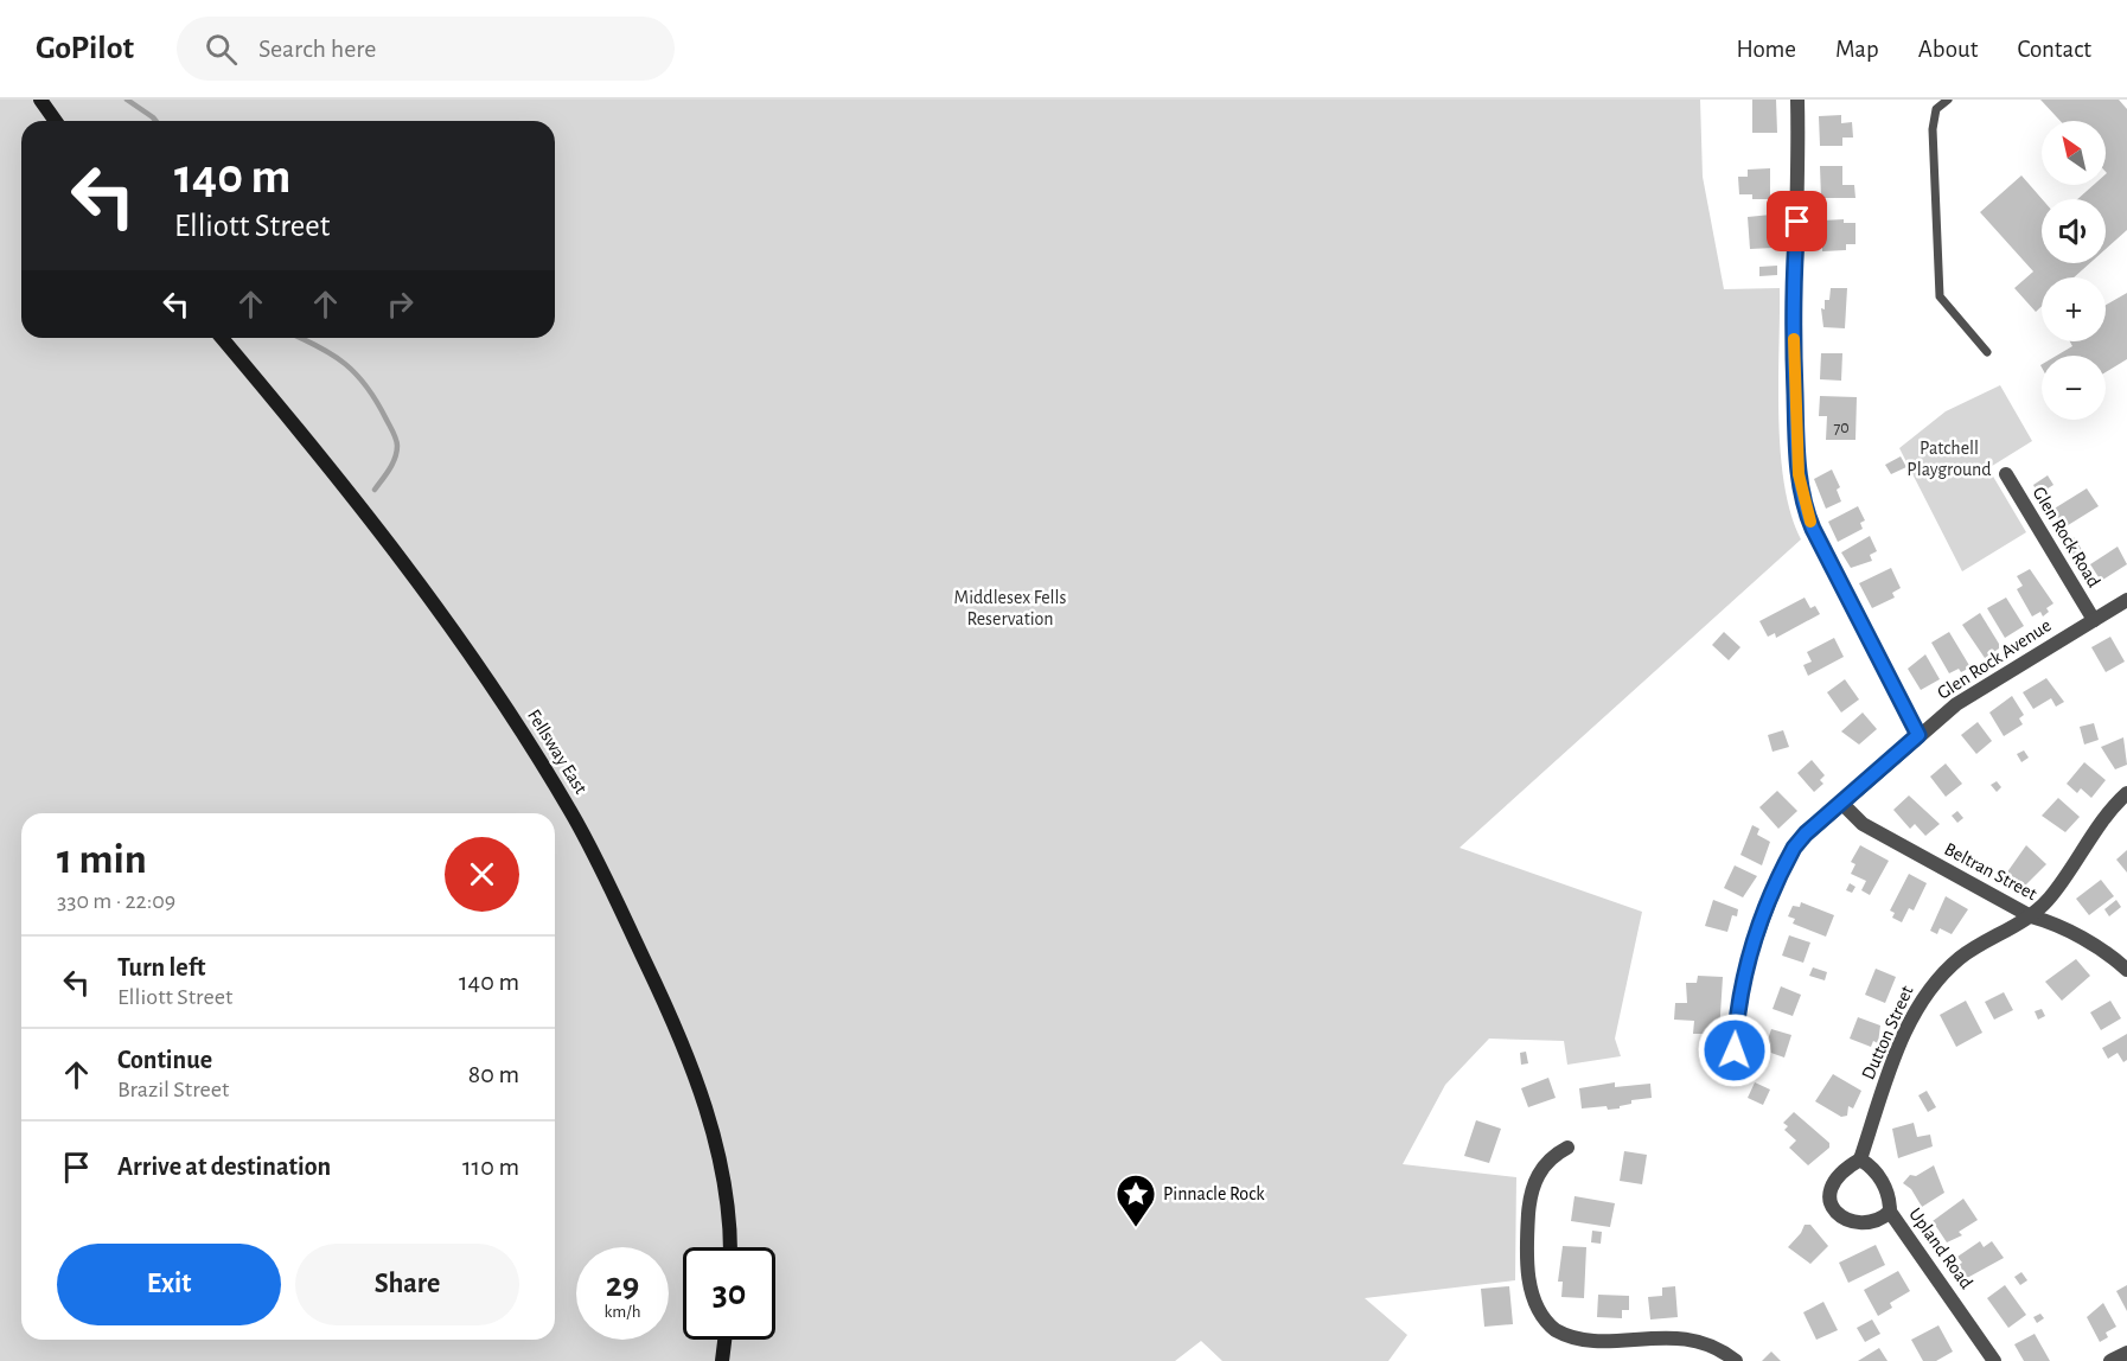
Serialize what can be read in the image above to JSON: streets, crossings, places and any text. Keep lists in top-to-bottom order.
{
  "streets": {
    "main road": ["Fellsway East"],
    "street": [
      "Glen Rock Road",
      "Glen Rock Avenue",
      "Beltran Street",
      "Dutton Street",
      "Upland Road"
    ]
  },
  "crossings": [
    ["Glen Rock Road", "Glen Rock Avenue"],
    ["Glen Rock Avenue", "Beltran Street"],
    ["Beltran Street", "Dutton Street"],
    ["Dutton Street", "Upland Road"]
  ],
  "parks": ["Patchell Playground", "Middlesex Fells Reservation"],
  "places": {
    "place": ["Pinnacle Rock"]
  },
  "house_numbers": ["70"],
  "north": "top left",
  "page": {
    "header": "GoPilot",
    "search": "Search here",
    "nav": [
      "Home",
      "Map",
      "About",
      "Contact"
    ],
    "map_buttons": ["+", "−"],
    "turn": ["140 m", "Elliott Street"],
    "heading": ["1 min", "330 m · 22:09"],
    "list": [
      {
        "name": "Turn left",
        "note": "Elliott Street",
        "value": "140 m"
      },
      {
        "name": "Continue",
        "note": "Brazil Street",
        "value": "80 m"
      },
      {
        "name": "Arrive at destination",
        "value": "110 m"
      }
    ],
    "buttons": ["Exit", "Share"],
    "speed": "29 km/h",
    "limit": "30"
  }
}
